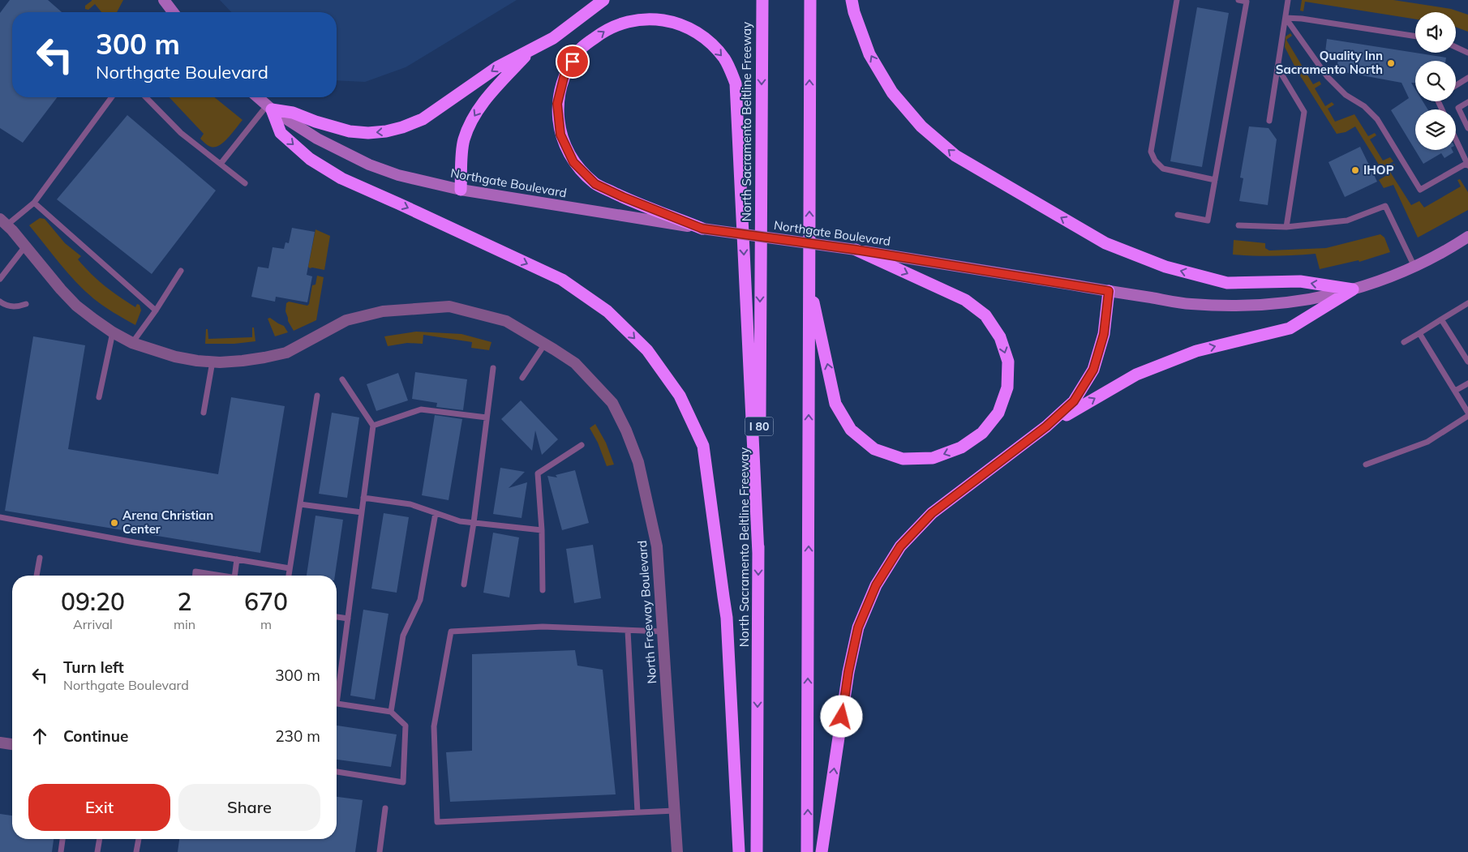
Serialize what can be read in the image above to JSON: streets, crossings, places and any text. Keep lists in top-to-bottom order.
{
  "streets": {
    "highway": ["North Sacramento Beltline Freeway", "I 80"],
    "main road": ["Northgate Boulevard"],
    "street": ["North Freeway Boulevard"]
  },
  "places": ["Quality Inn Sacramento North", "IHOP", "Arena Christian Center"],
  "page": {
    "turn": ["300 m", "Northgate Boulevard"],
    "eta": [
      "09:20",
      "Arrival",
      "2",
      "min",
      "670",
      "m"
    ],
    "list": [
      {
        "name": "Turn left",
        "note": "Northgate Boulevard",
        "value": "300 m"
      },
      {
        "name": "Continue",
        "value": "230 m"
      }
    ],
    "buttons": ["Exit", "Share"]
  }
}
